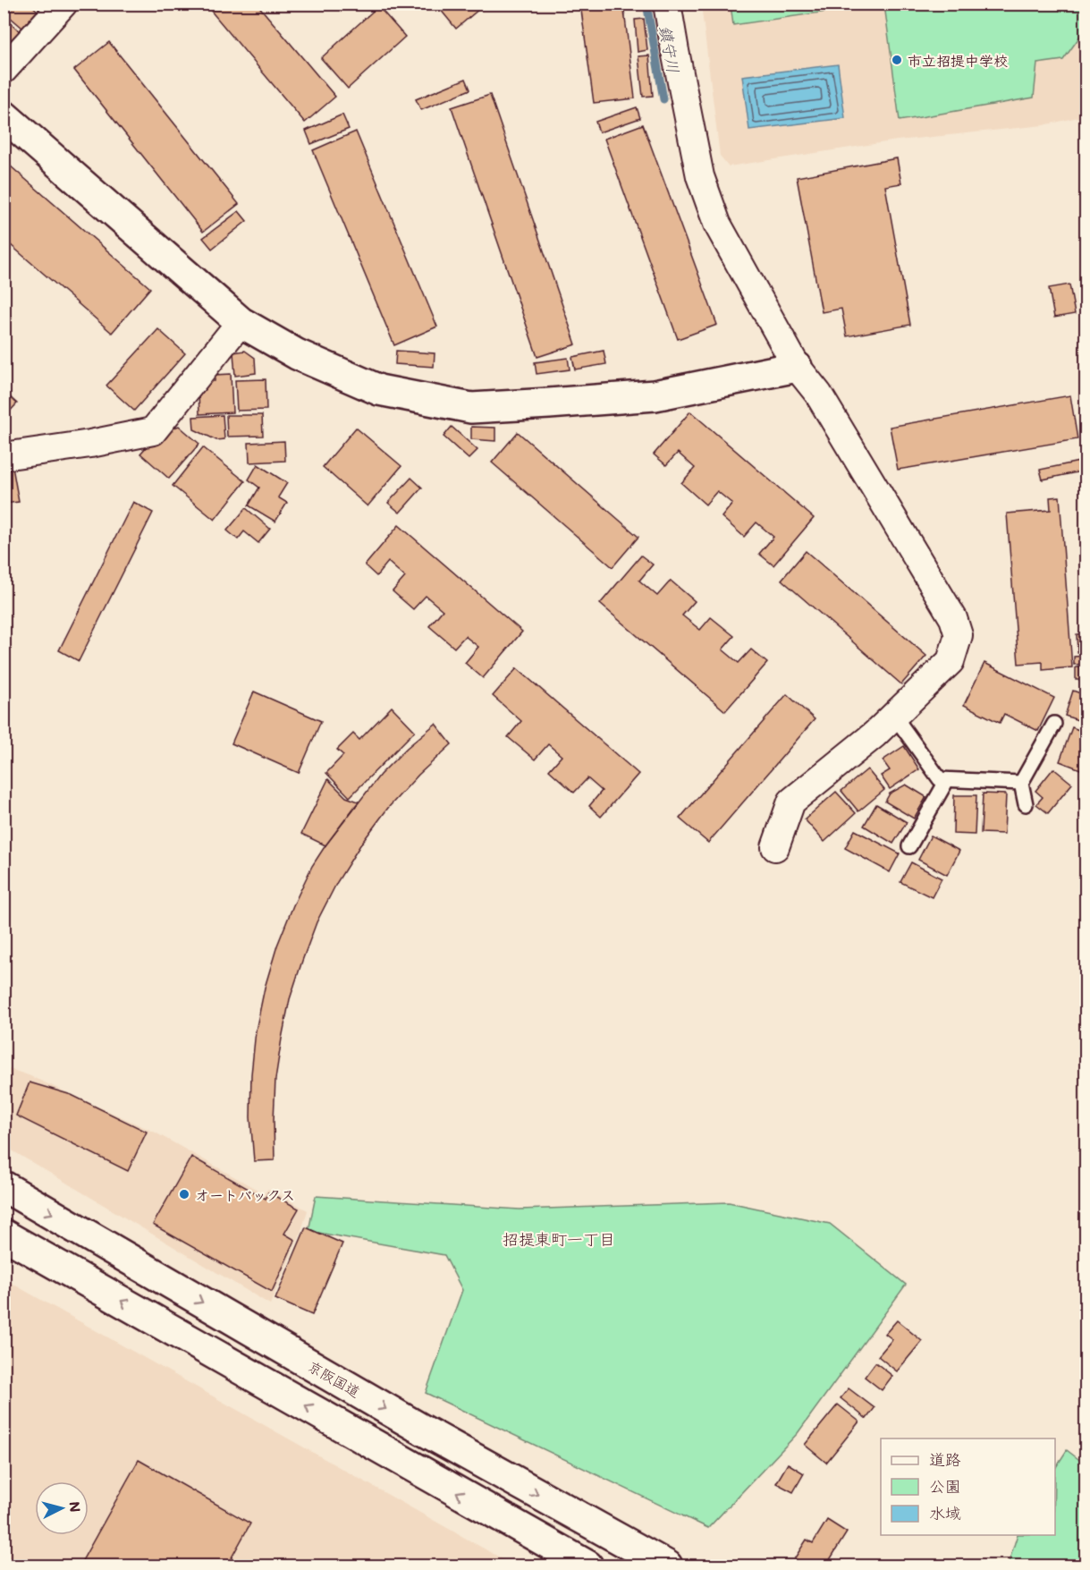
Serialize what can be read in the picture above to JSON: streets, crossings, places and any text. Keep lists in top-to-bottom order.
{
  "streets": {
    "main road": ["京阪国道"]
  },
  "districts": ["招提東町一丁目"],
  "water": ["鎮守川"],
  "places": ["市立招提中学校", "オートバックス"],
  "legend": ["道路", "公園", "水域"],
  "north": "right"
}
